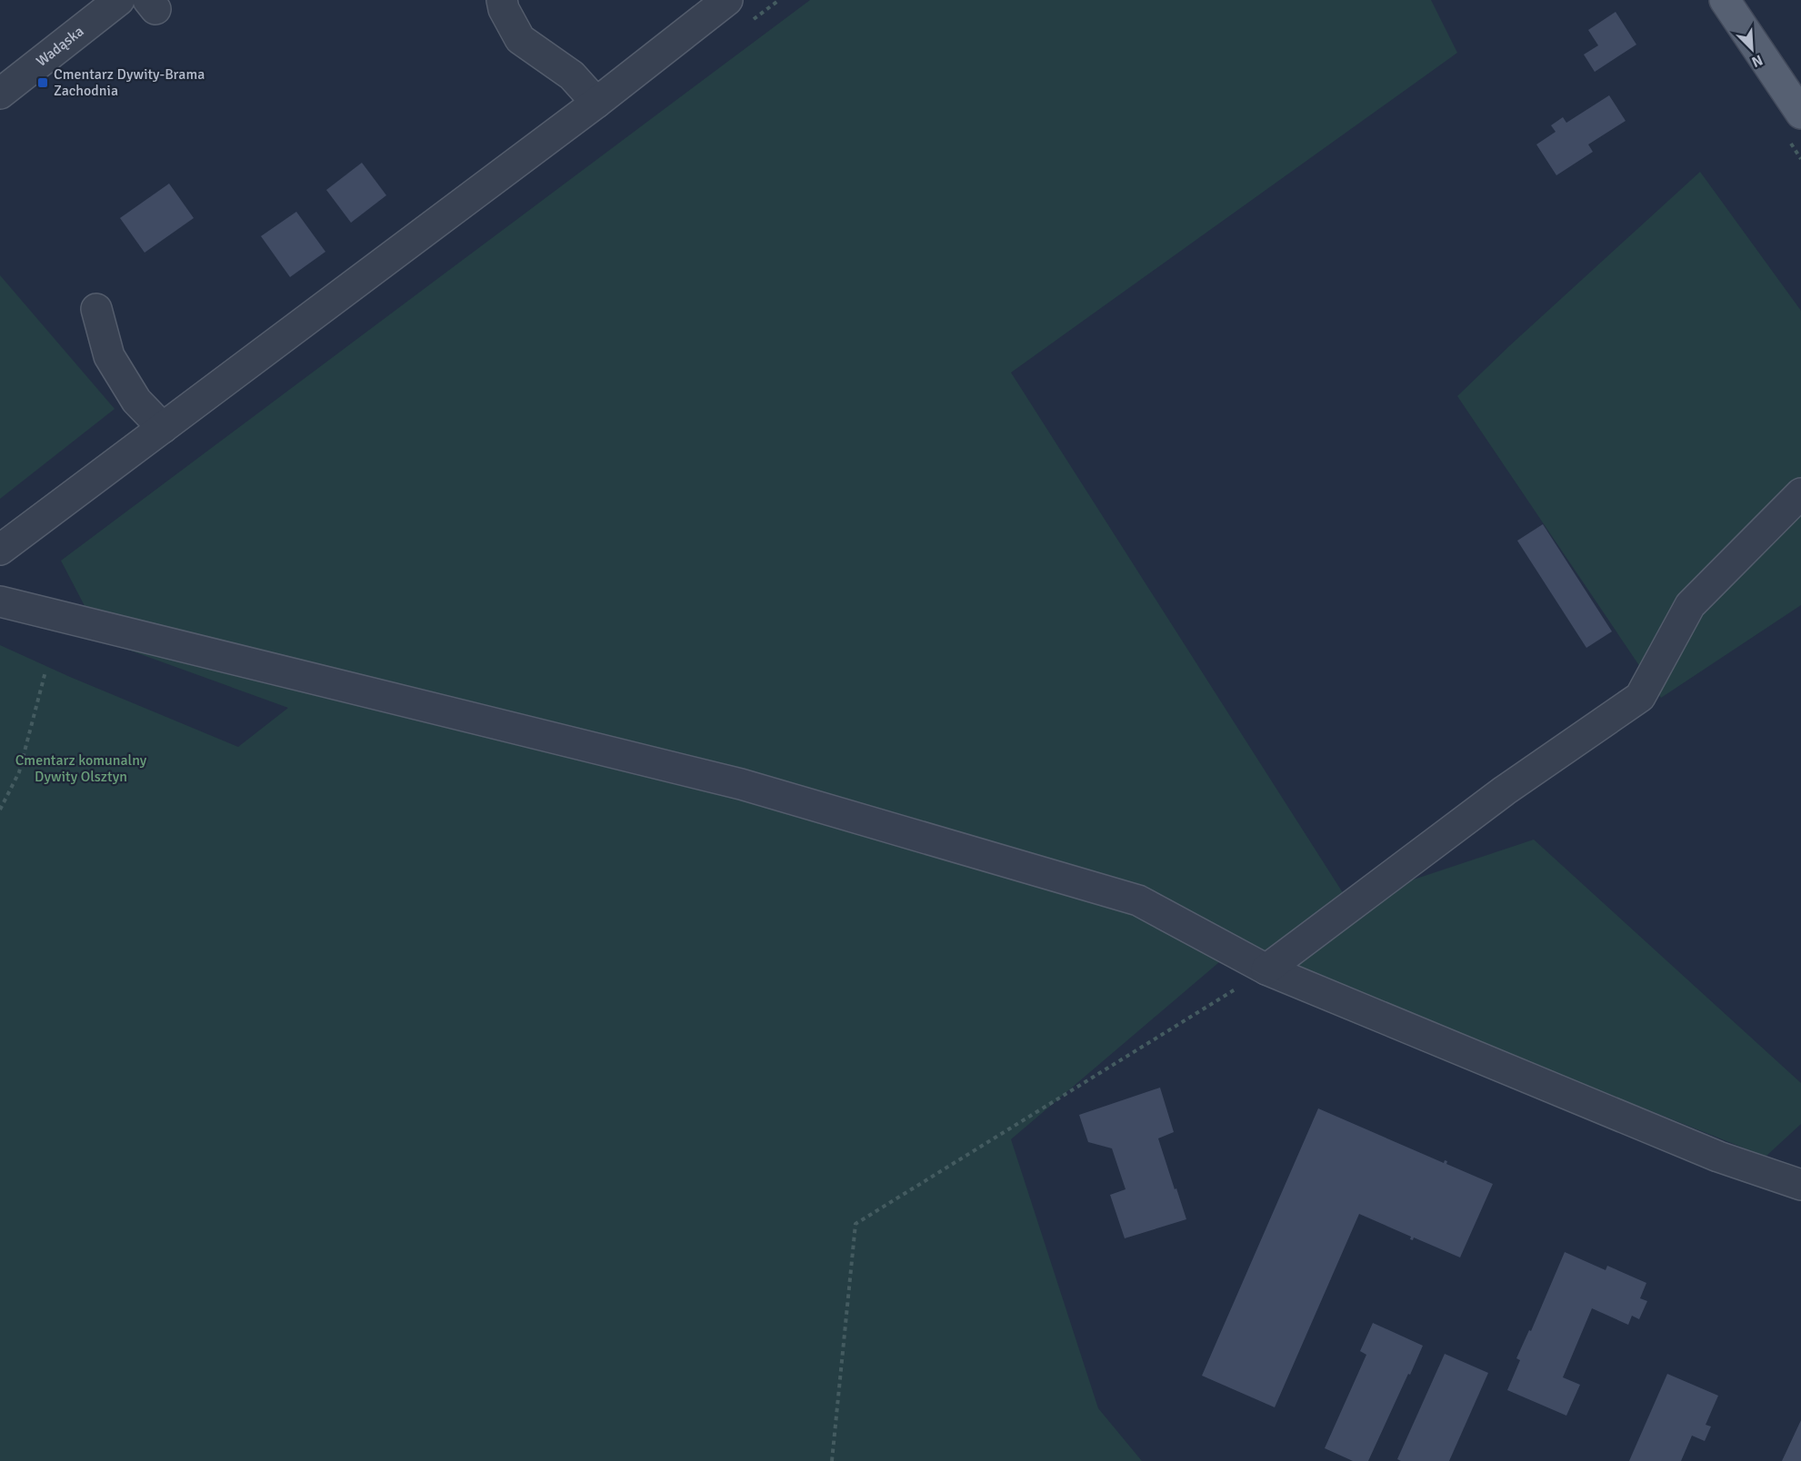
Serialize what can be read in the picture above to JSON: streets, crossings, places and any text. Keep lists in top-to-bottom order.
{
  "streets": {
    "street": ["Wadąska"]
  },
  "parks": ["Cmentarz komunalny Dywity Olsztyn"],
  "places": {
    "transit": ["Cmentarz Dywity-Brama Zachodnia"]
  },
  "north": "bottom right"
}
